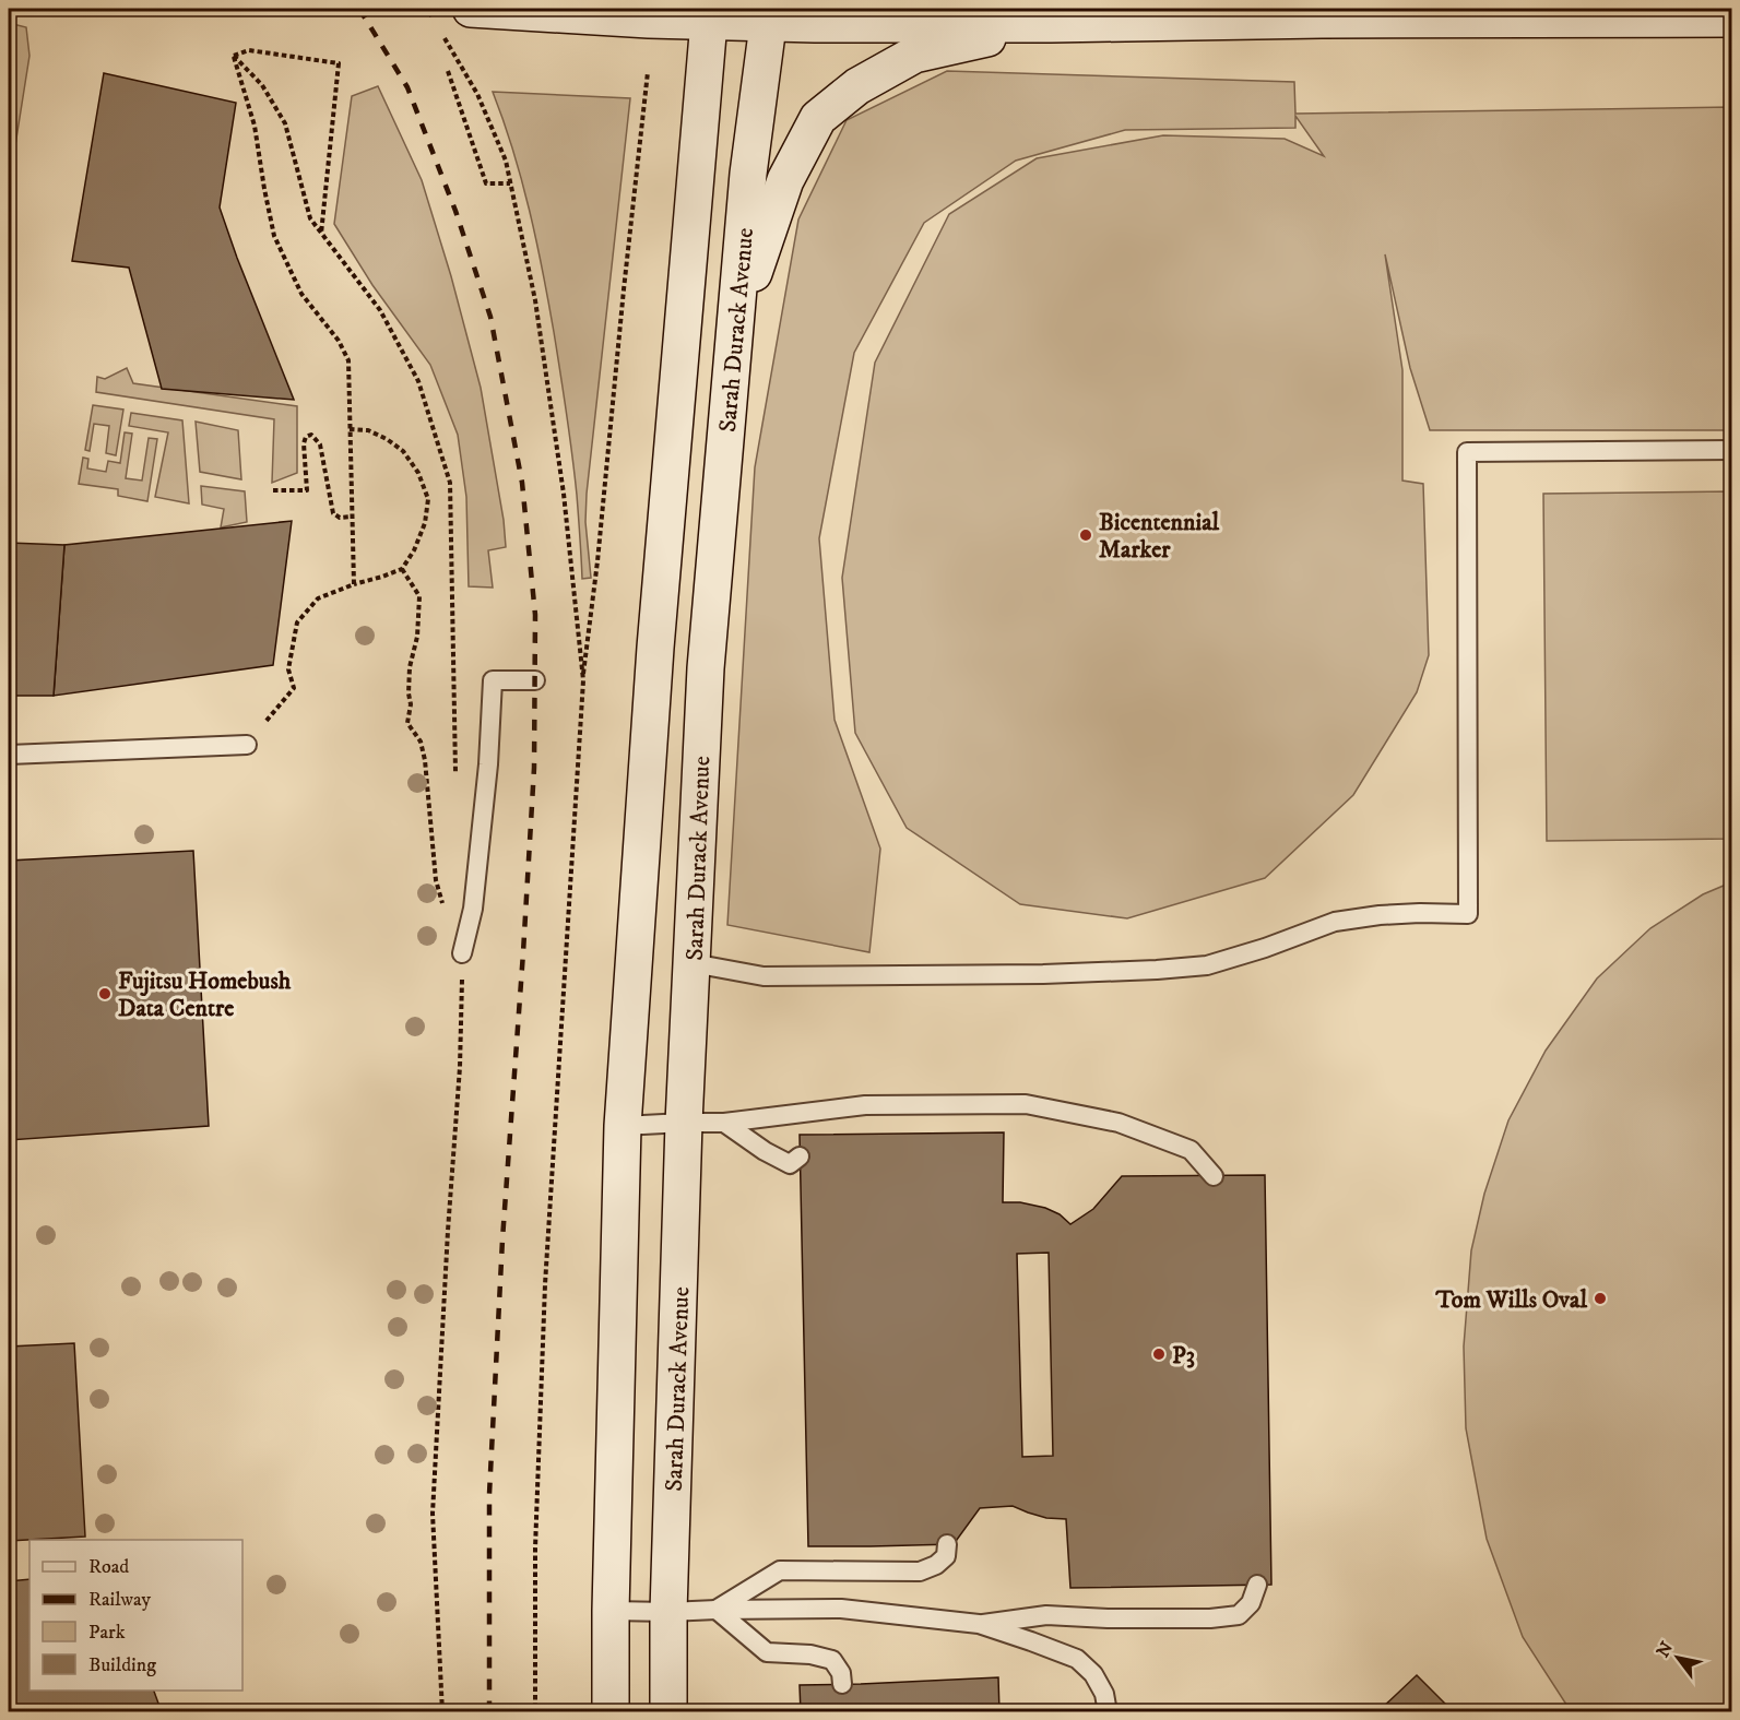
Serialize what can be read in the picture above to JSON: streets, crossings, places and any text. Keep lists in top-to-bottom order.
{
  "streets": {
    "street": ["Sarah Durack Avenue"]
  },
  "places": [
    "Bicentennial Marker",
    "Fujitsu Homebush Data Centre",
    "Tom Wills Oval",
    "P3"
  ],
  "legend": [
    "Road",
    "Railway",
    "Park",
    "Building"
  ],
  "north": "top left"
}
